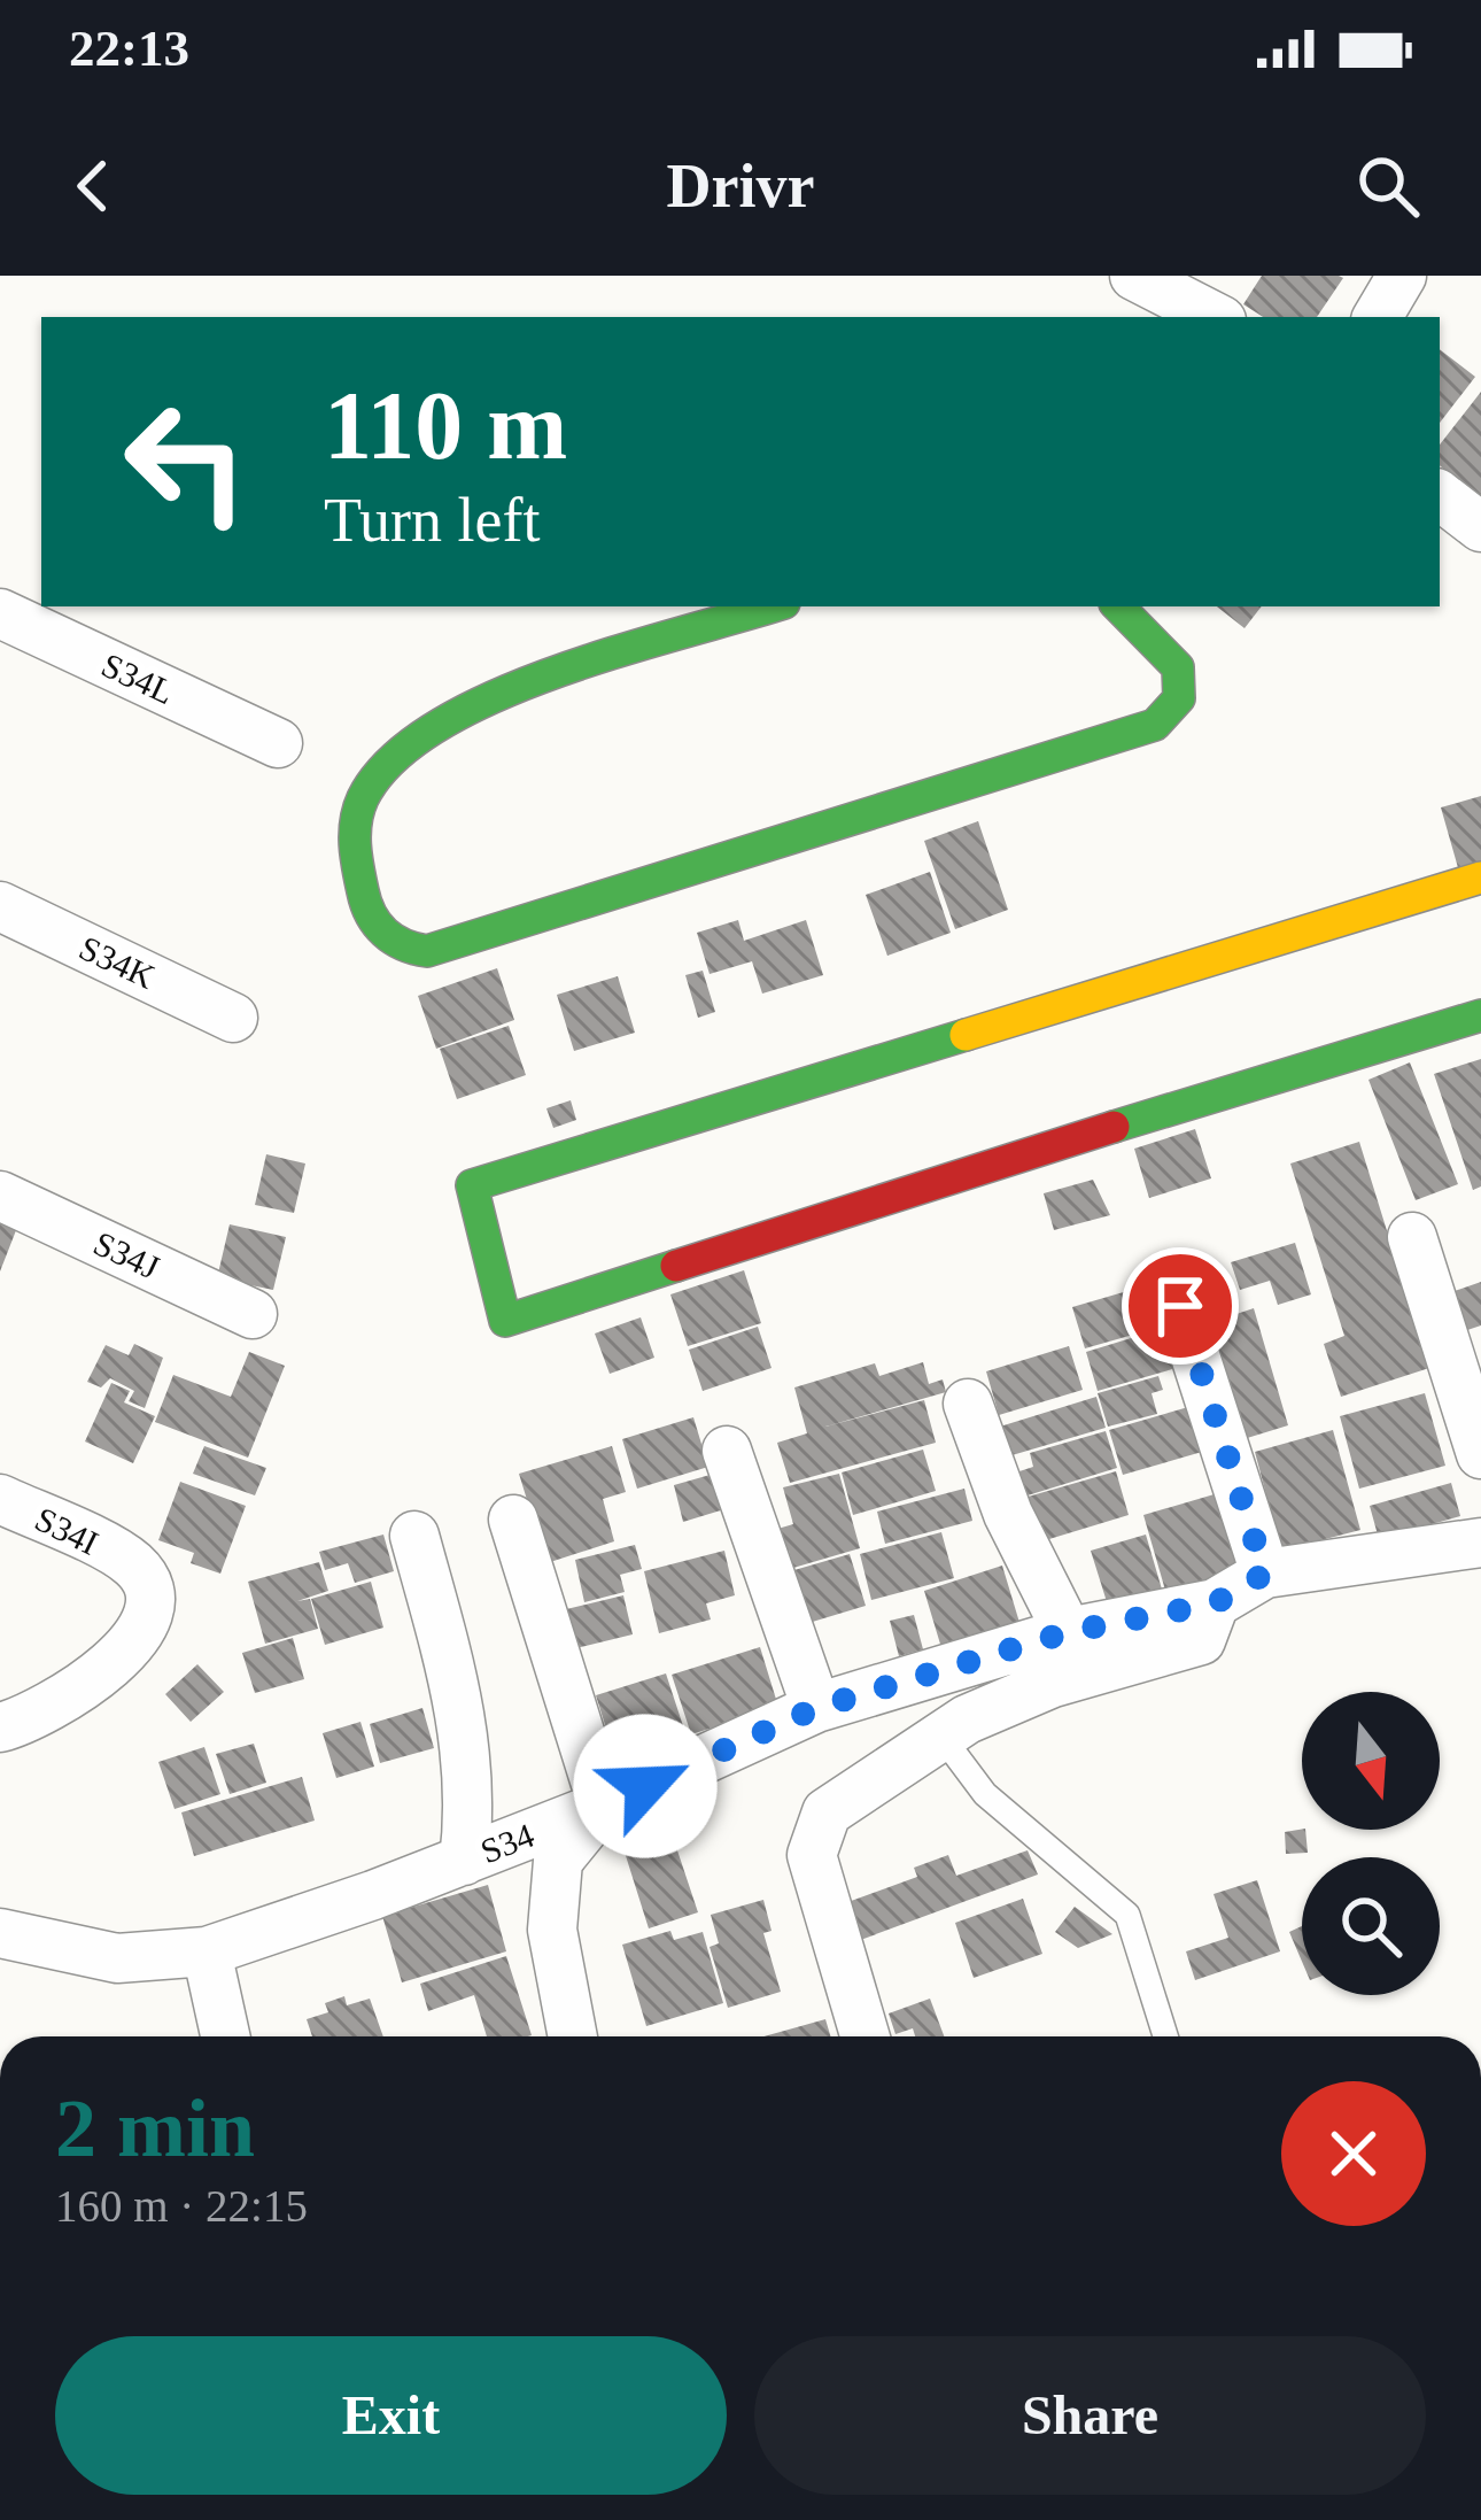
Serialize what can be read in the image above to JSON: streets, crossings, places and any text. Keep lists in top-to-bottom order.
{
  "streets": {
    "street": [
      "S34L",
      "S34K",
      "S34J",
      "S34I",
      "S34"
    ]
  },
  "north": "bottom",
  "page": {
    "status": "22:13",
    "header": "Drivr",
    "turn": ["110 m", "Turn left"],
    "heading": ["2 min", "160 m · 22:15"],
    "buttons": ["Exit", "Share"]
  }
}
